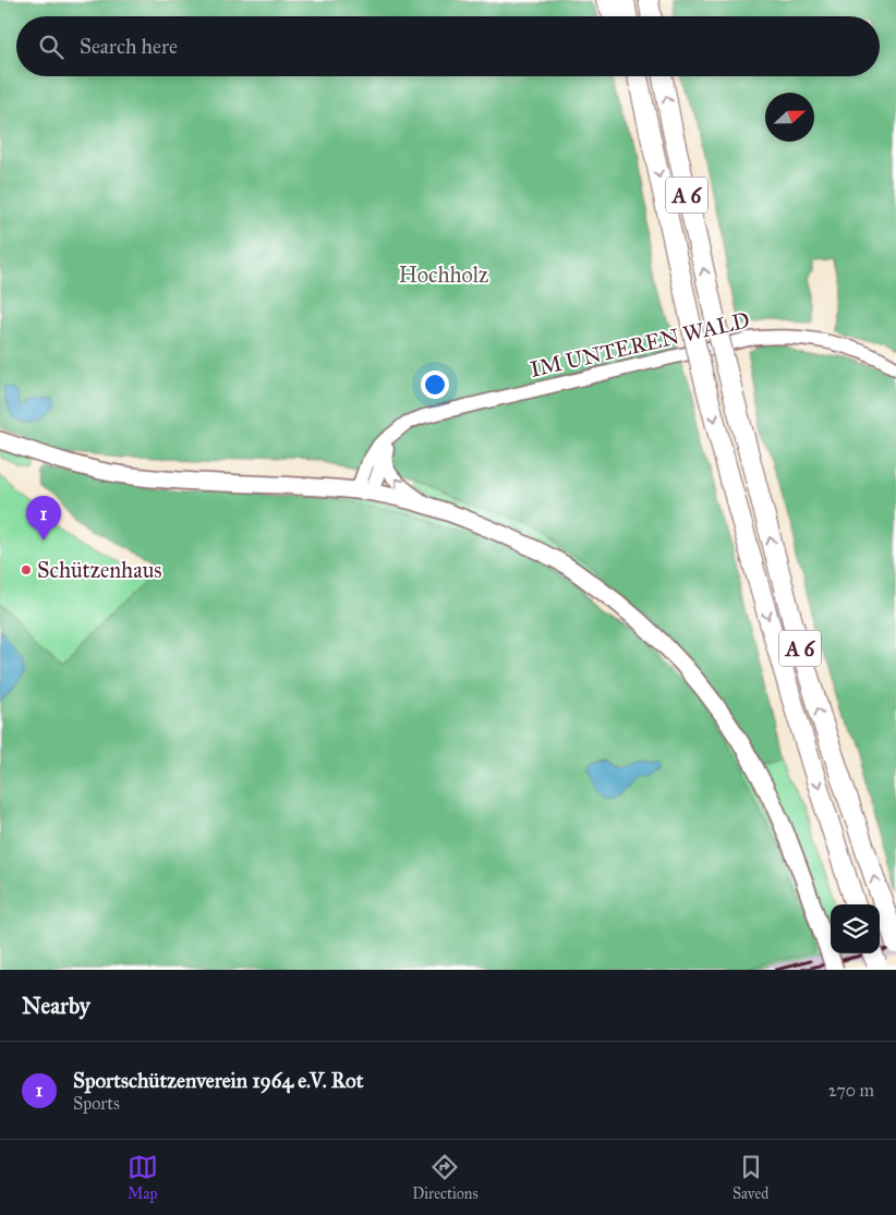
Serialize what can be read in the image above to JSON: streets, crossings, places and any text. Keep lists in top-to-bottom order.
{
  "streets": {
    "highway": ["A 6"],
    "street": ["IM UNTEREN WALD"]
  },
  "parks": ["Hochholz"],
  "places": ["Schützenhaus"],
  "north": "right",
  "page": {
    "search": "Search here",
    "pins": "1",
    "heading": "Nearby",
    "list": [
      {
        "mark": "1",
        "name": "Sportschützenverein 1964 e.V. Rot",
        "note": "Sports",
        "value": "270 m"
      }
    ],
    "nav": ["Map", "Directions", "Saved"]
  }
}
